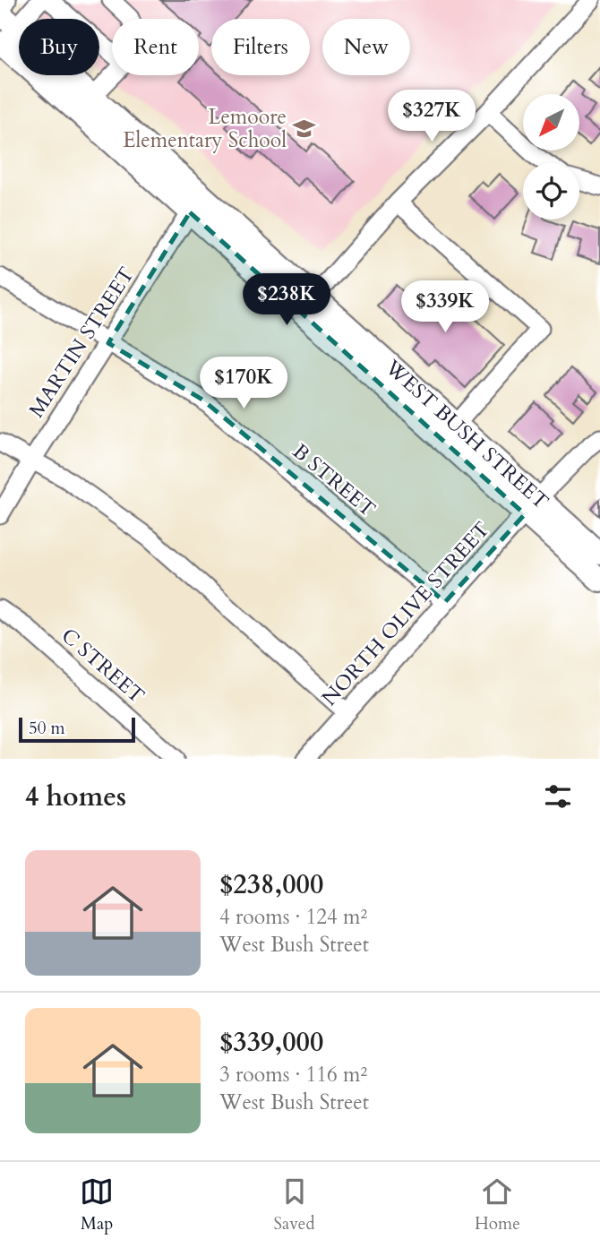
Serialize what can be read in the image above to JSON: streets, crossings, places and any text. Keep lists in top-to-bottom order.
{
  "streets": {
    "main road": ["WEST BUSH STREET"],
    "street": [
      "MARTIN STREET",
      "B STREET",
      "NORTH OLIVE STREET",
      "C STREET"
    ]
  },
  "crossings": [
    ["MARTIN STREET", "WEST BUSH STREET"],
    ["MARTIN STREET", "B STREET"],
    ["WEST BUSH STREET", "NORTH OLIVE STREET"],
    ["B STREET", "NORTH OLIVE STREET"]
  ],
  "places": {
    "school or university": ["Lemoore Elementary School"]
  },
  "scale_bar": "50 m",
  "north": "bottom left",
  "page": {
    "chip": [
      "Buy",
      "Rent",
      "Filters",
      "New"
    ],
    "price": [
      "$327K",
      "$238K",
      "$339K",
      "$170K"
    ],
    "scale": "50 m",
    "heading": "4 homes",
    "list": [
      {
        "name": "$238,000",
        "note": "4 rooms · 124 m² · West Bush Street"
      },
      {
        "name": "$339,000",
        "note": "3 rooms · 116 m² · West Bush Street"
      }
    ],
    "tabs": ["Map", "Saved", "Home"]
  }
}
